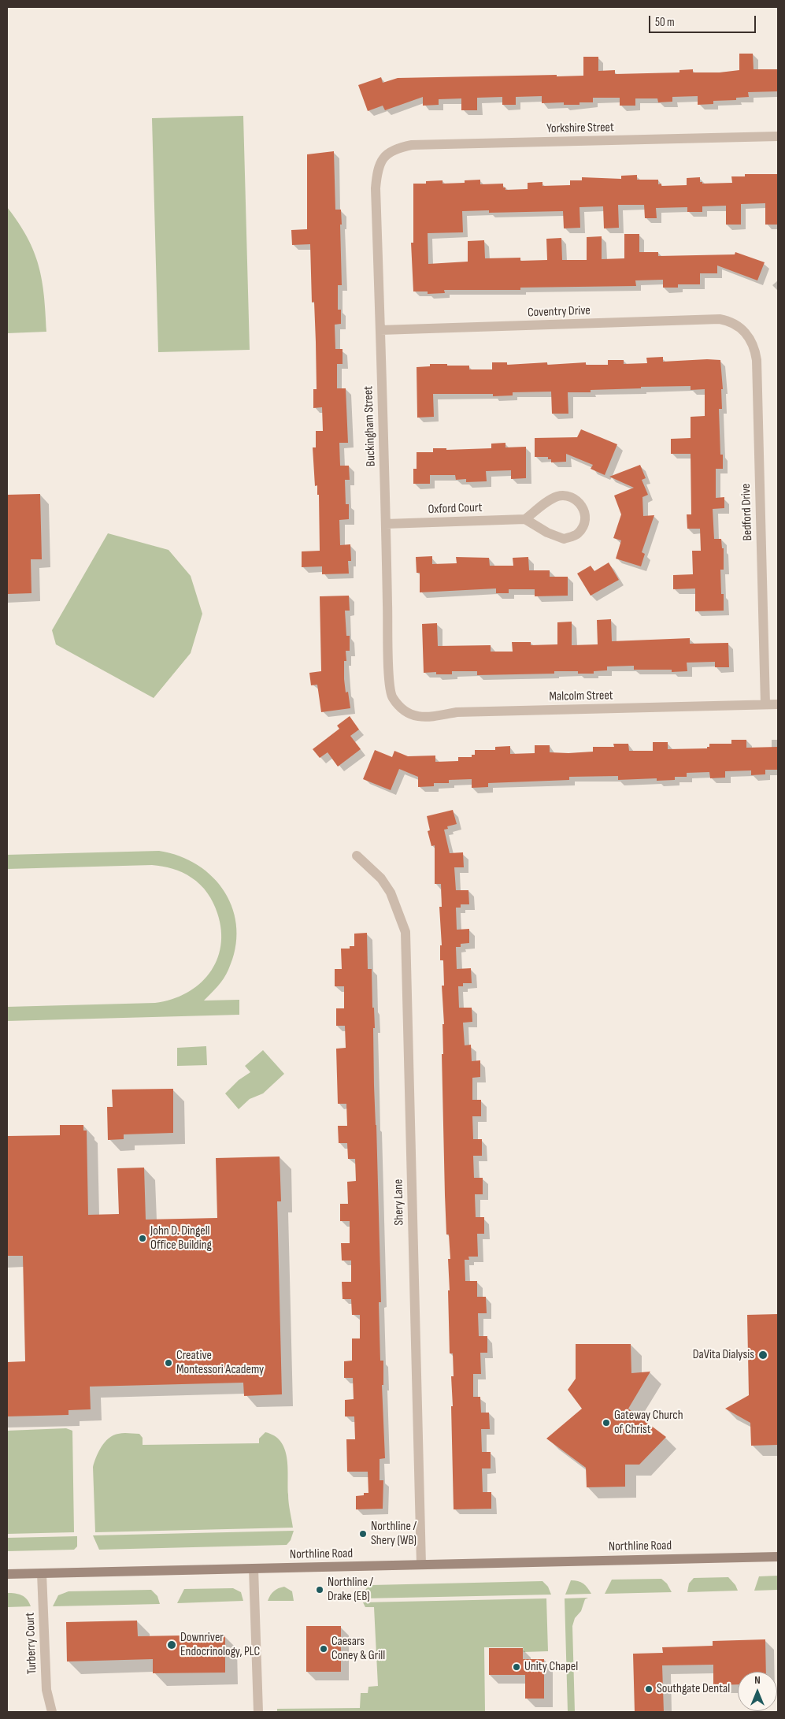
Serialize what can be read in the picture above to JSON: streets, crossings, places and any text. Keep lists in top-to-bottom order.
{
  "streets": {
    "main road": ["Northline Road"],
    "street": [
      "Yorkshire Street",
      "Coventry Drive",
      "Buckingham Street",
      "Oxford Court",
      "Bedford Drive",
      "Malcolm Street",
      "Shery Lane",
      "Turberry Court"
    ]
  },
  "crossings": [
    ["Yorkshire Street", "Buckingham Street"],
    ["Coventry Drive", "Buckingham Street"],
    ["Coventry Drive", "Bedford Drive"],
    ["Buckingham Street", "Oxford Court"],
    ["Buckingham Street", "Malcolm Street"],
    ["Bedford Drive", "Malcolm Street"],
    ["Shery Lane", "Northline Road"],
    ["Northline Road", "Turberry Court"]
  ],
  "places": [
    "John D. Dingell Office Building",
    "DaVita Dialysis",
    "Creative Montessori Academy",
    "Gateway Church of Christ",
    "Northline / Shery (WB)",
    "Northline / Drake (EB)",
    "Downriver Endocrinology, PLC",
    "Caesars Coney & Grill",
    "Unity Chapel",
    "Southgate Dental"
  ],
  "scale_bar": "50 m",
  "north": "top"
}
